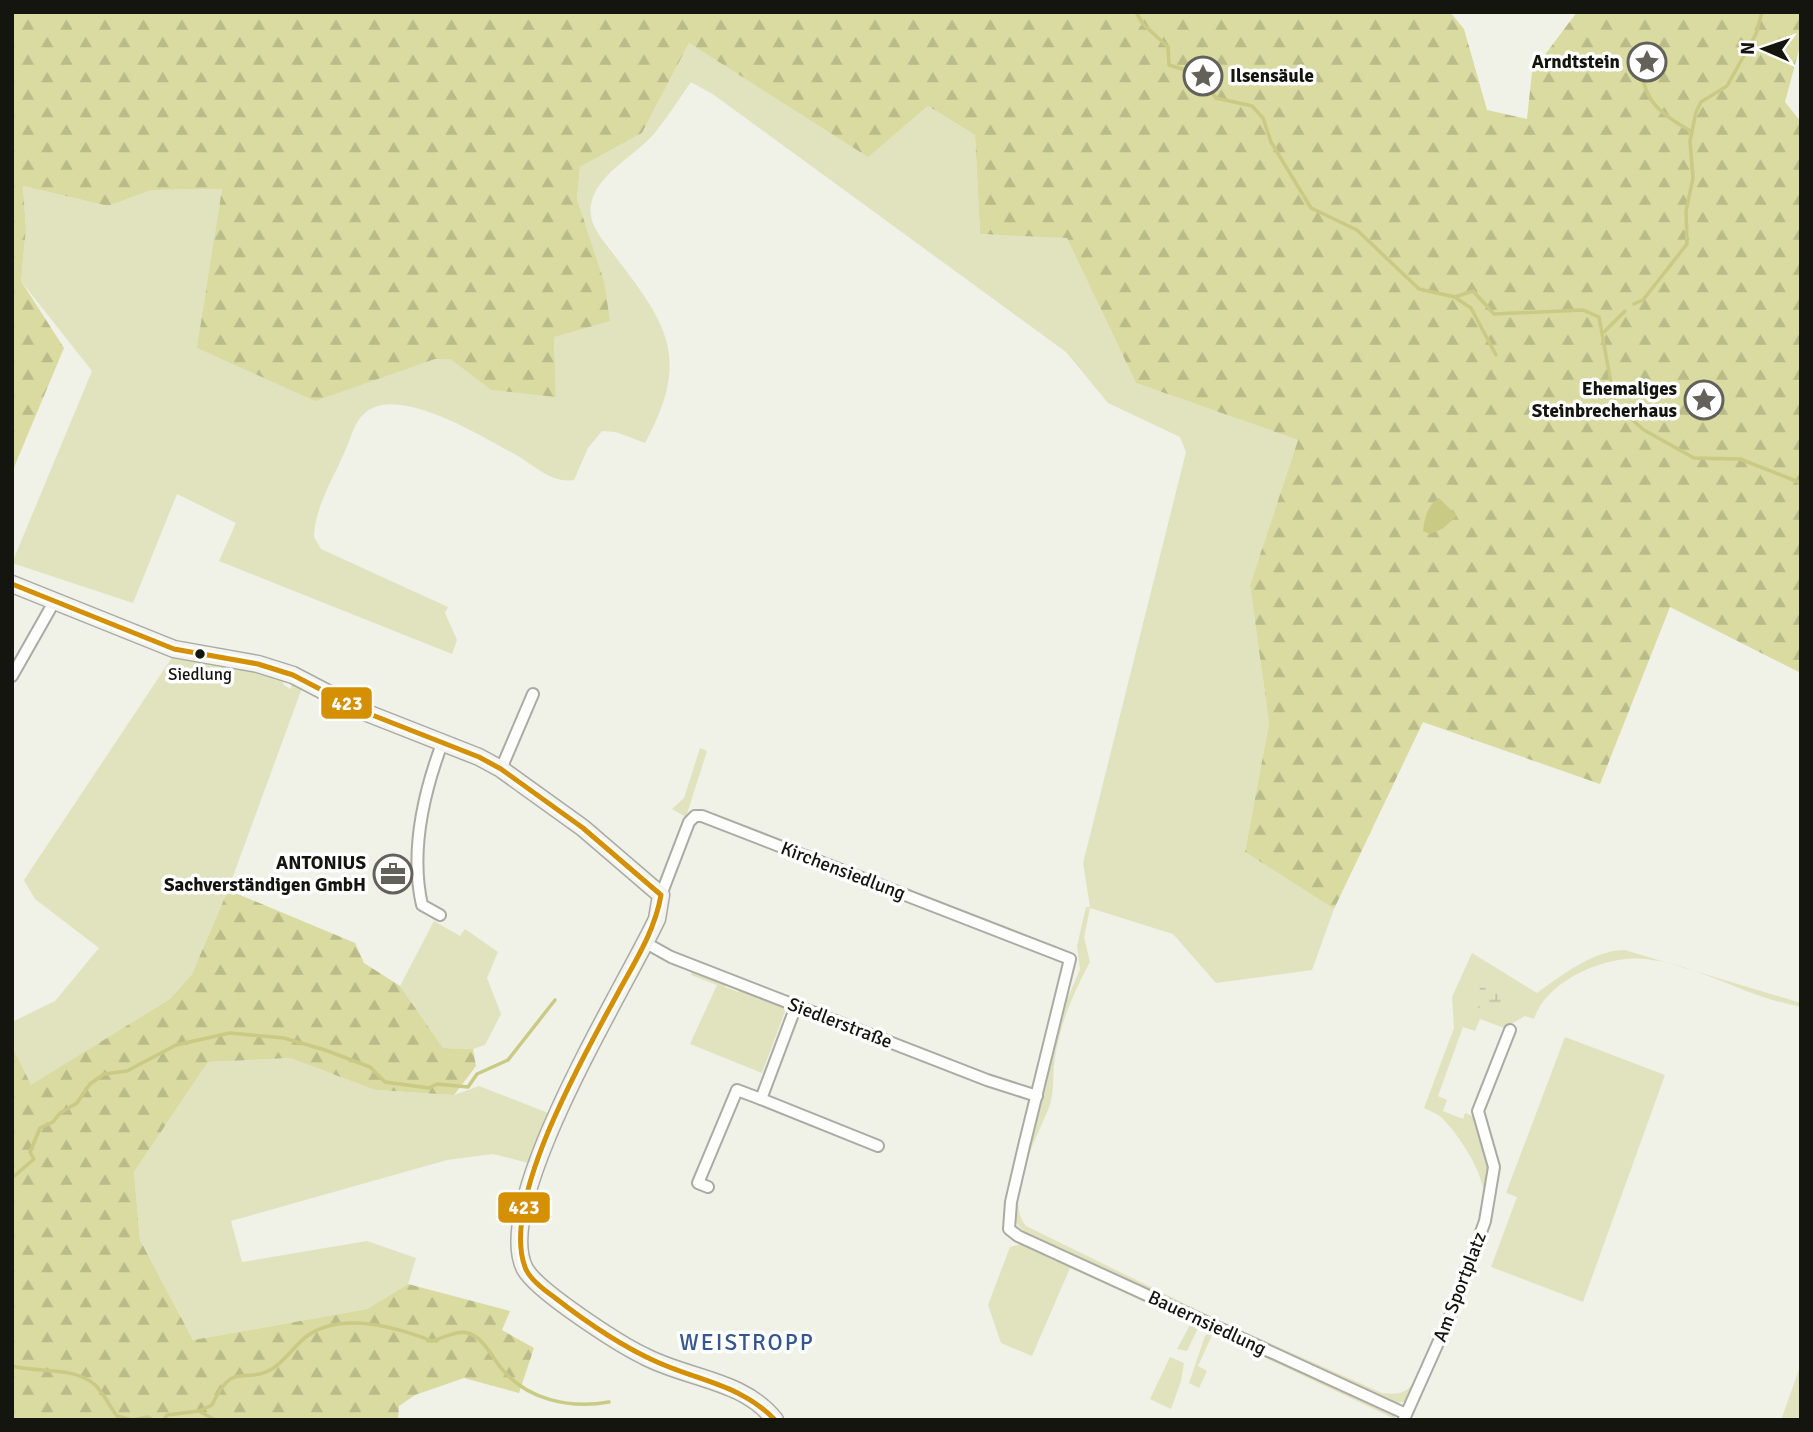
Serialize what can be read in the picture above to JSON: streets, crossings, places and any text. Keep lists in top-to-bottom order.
{
  "streets": {
    "street": [
      "Kirchensiedlung",
      "Siedlerstraße",
      "Am Sportplatz",
      "Bauernsiedlung"
    ]
  },
  "crossings": [
    ["Kirchensiedlung", "Siedlerstraße"],
    ["Kirchensiedlung", "Bauernsiedlung"],
    ["Siedlerstraße", "Bauernsiedlung"],
    ["Am Sportplatz", "Bauernsiedlung"]
  ],
  "districts": ["WEISTROPP"],
  "places": {
    "place": ["Arndtstein", "Ilsensäule", "Ehemaliges Steinbrecherhaus"],
    "other": ["Siedlung"],
    "office": ["ANTONIUS Sachverständigen GmbH"]
  },
  "lines": ["transit line 423"],
  "north": "left"
}
